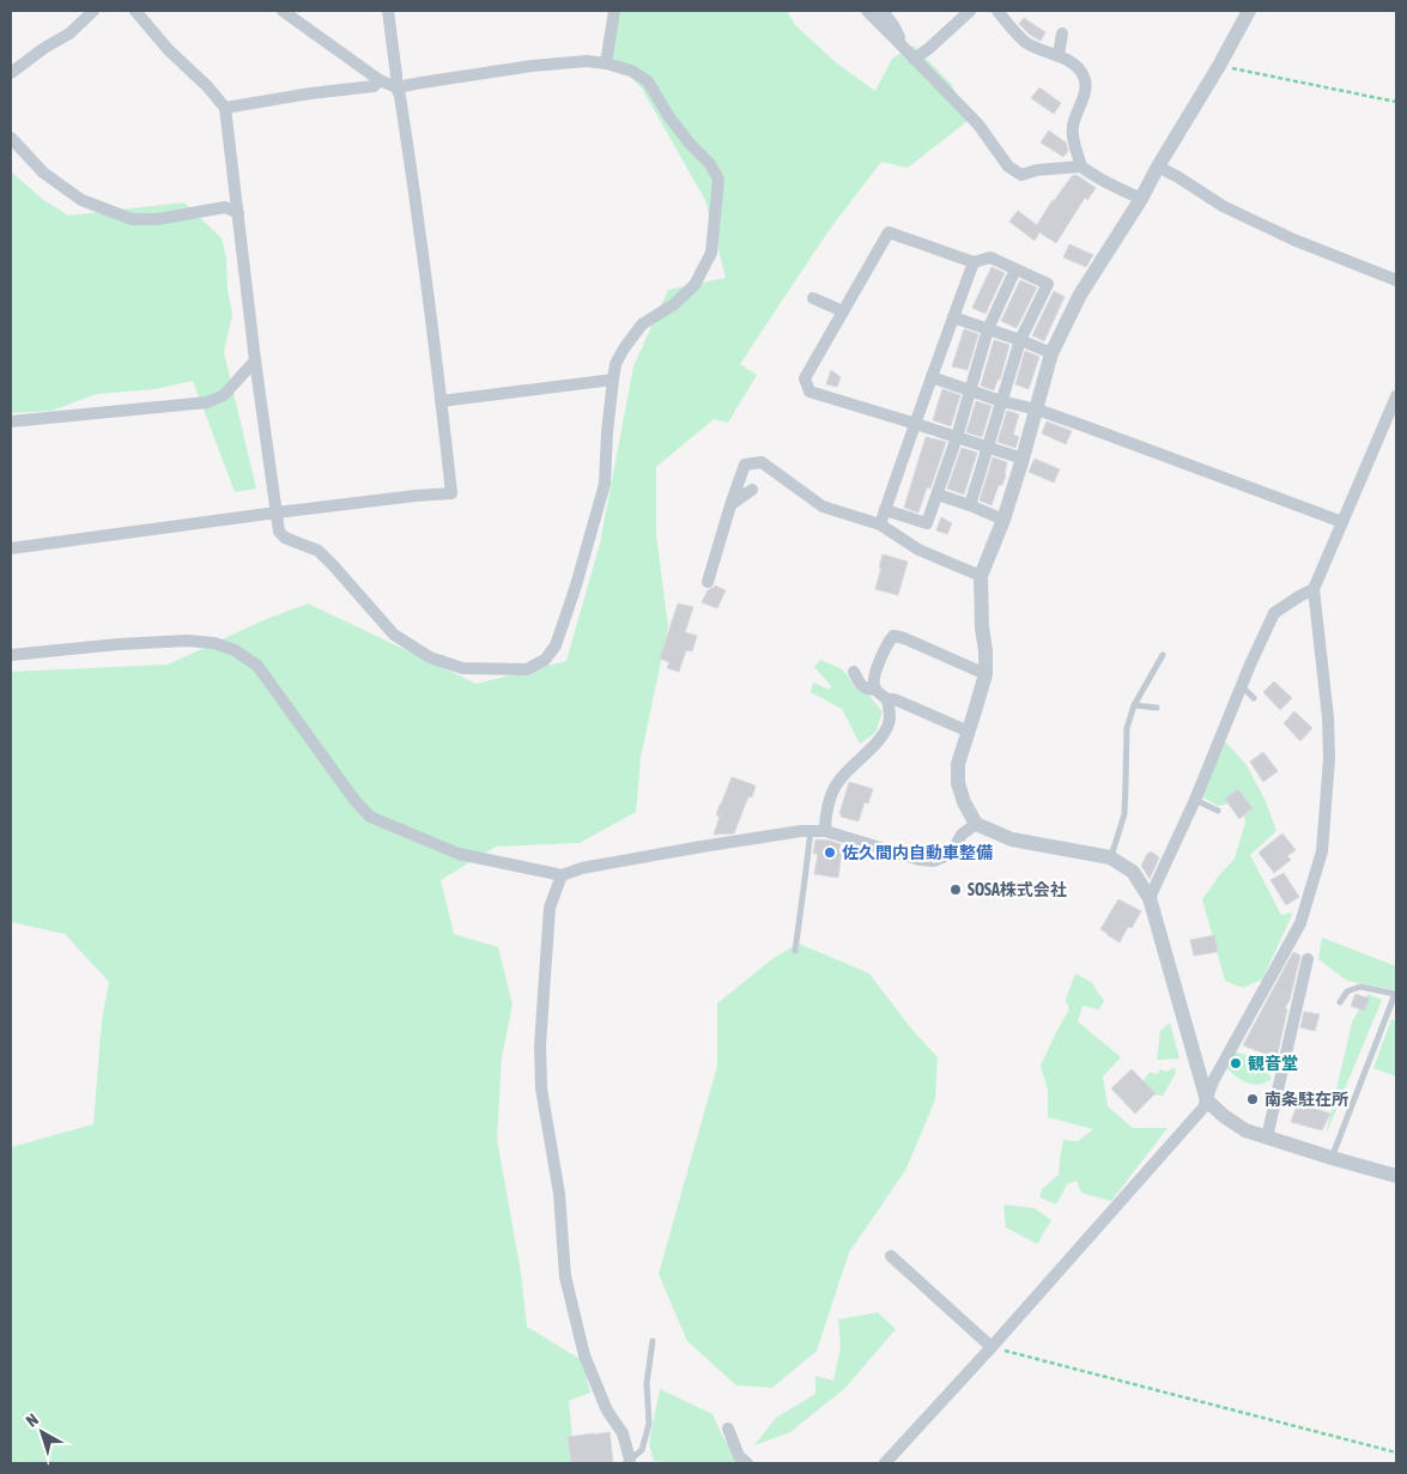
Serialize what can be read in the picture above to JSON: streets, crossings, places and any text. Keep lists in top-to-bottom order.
{
  "places": [
    "佐久間内自動車整備",
    "SOSA株式会社",
    "観音堂",
    "南条駐在所"
  ],
  "north": "top left"
}
